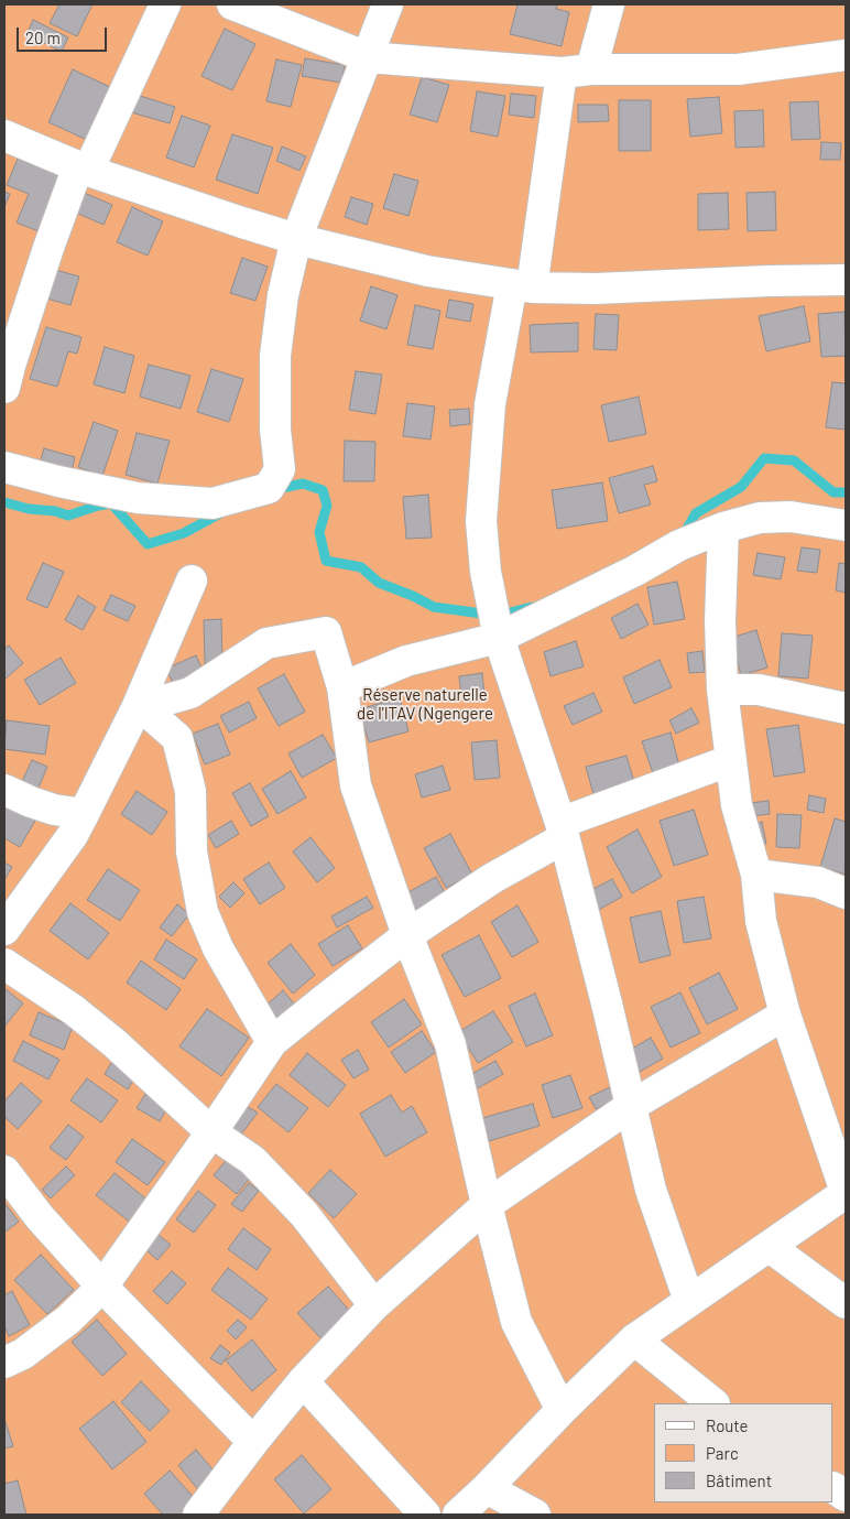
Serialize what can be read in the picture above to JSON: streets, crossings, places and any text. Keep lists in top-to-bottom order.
{
  "parks": ["Réserve naturelle de l'ITAV (Ngengere"],
  "legend": ["Route", "Parc", "Bâtiment"],
  "scale_bar": "20 m"
}
